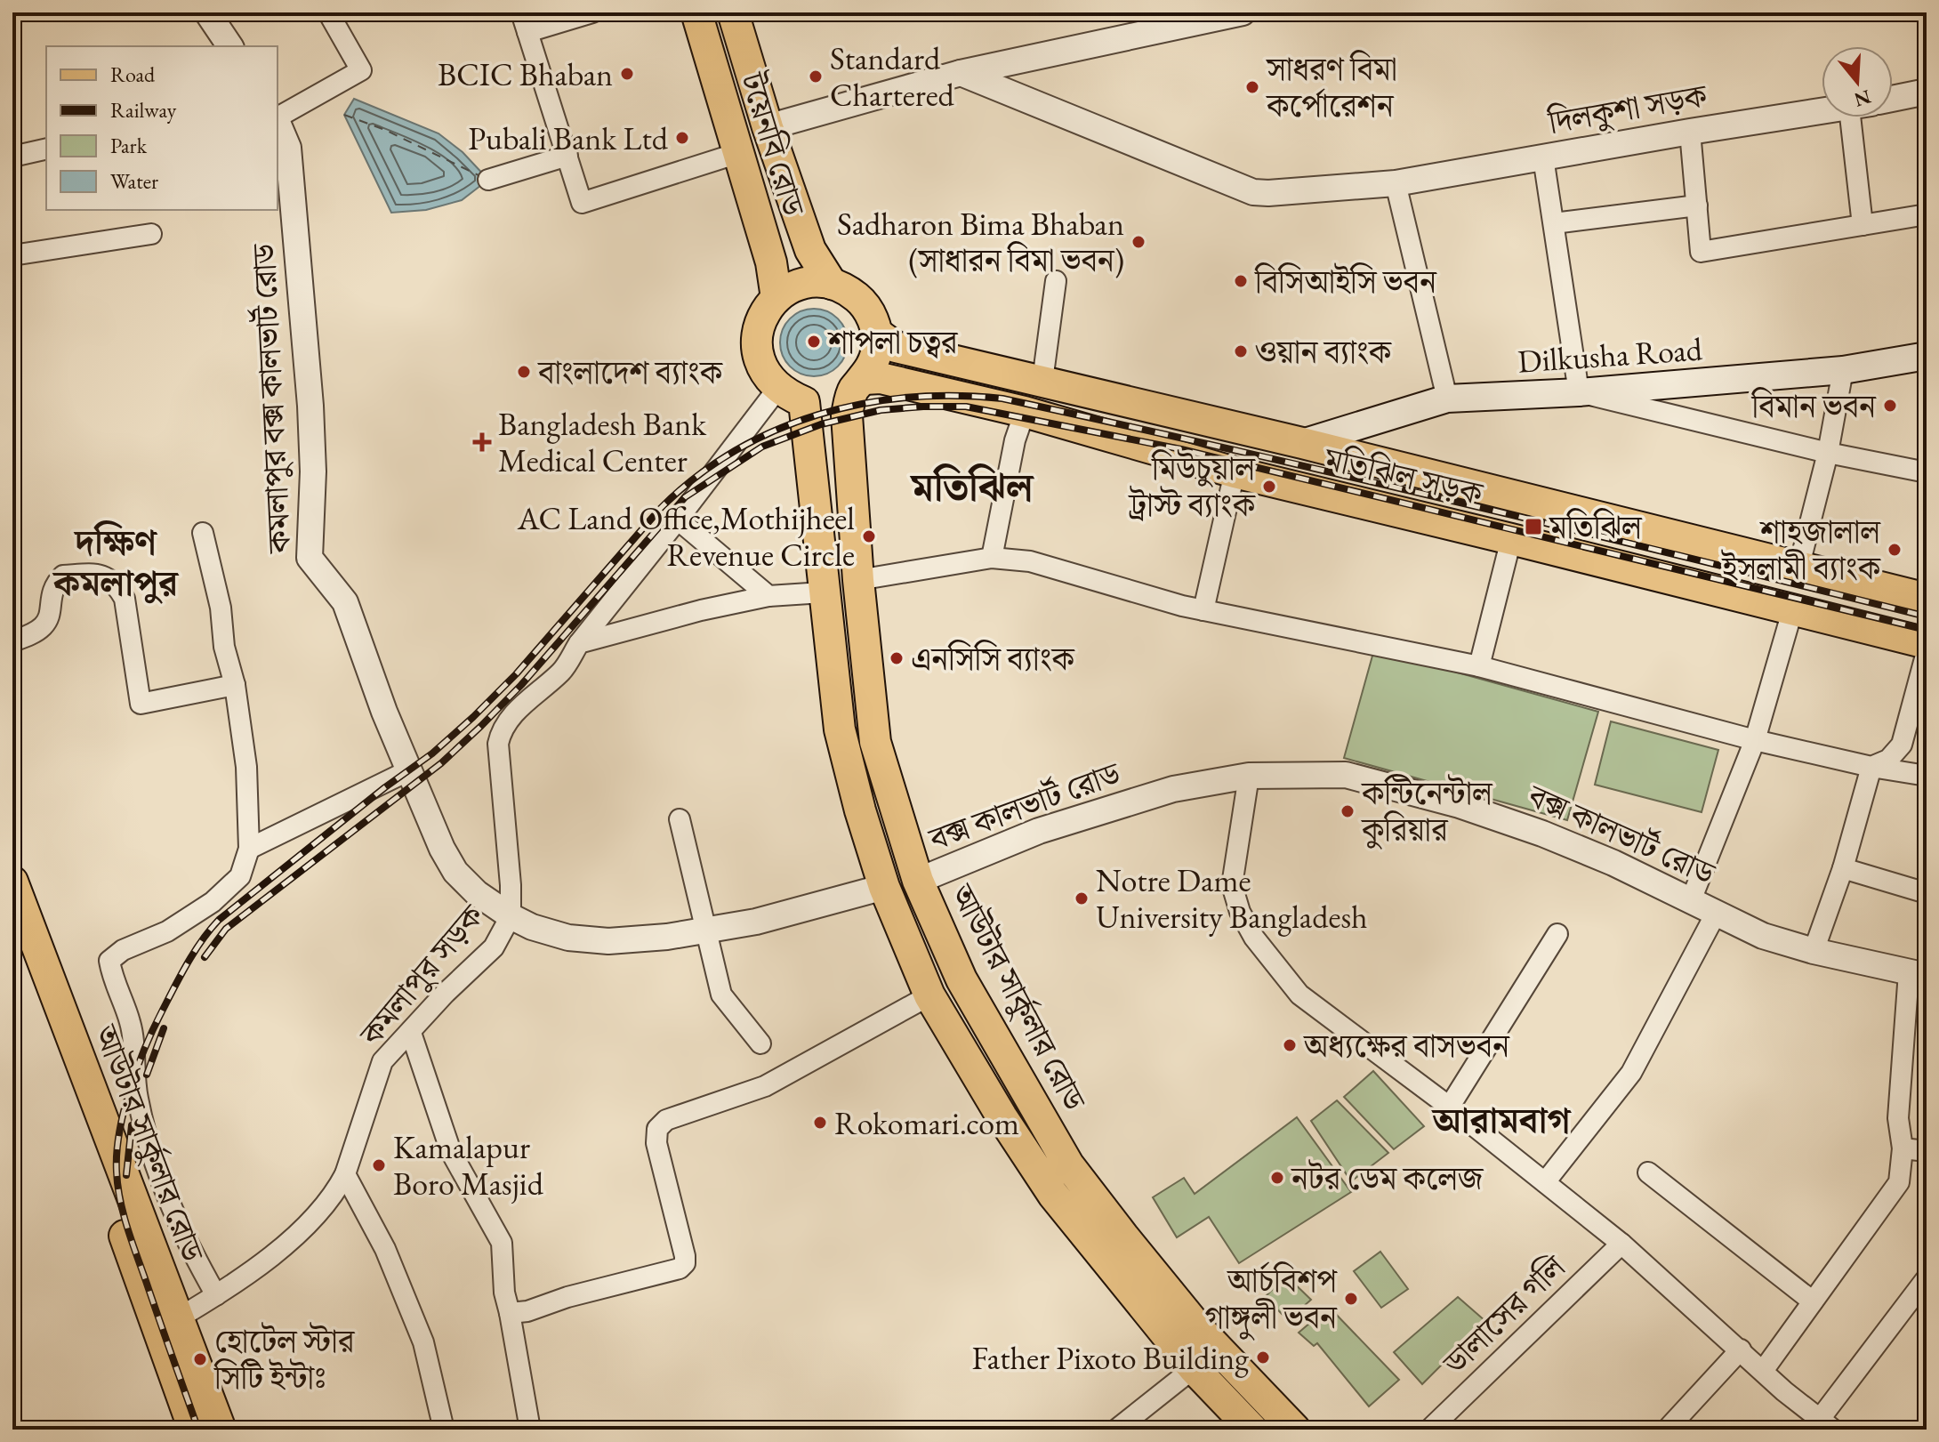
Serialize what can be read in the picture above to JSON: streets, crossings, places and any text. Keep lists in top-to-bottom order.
{
  "streets": {
    "main road": [
      "টয়েনবি রোড",
      "Dilkusha Road",
      "মতিঝিল সড়ক",
      "আউটার সার্কুলার রোড"
    ],
    "street": [
      "দিলকুশা সড়ক",
      "কমলাপুর বক্স কালভার্ট রোড",
      "বক্স কালভার্ট রোড",
      "কমলাপুর সড়ক",
      "ডালাসের গলি"
    ]
  },
  "crossings": [
    ["Dilkusha Road", "মতিঝিল সড়ক"],
    ["কমলাপুর বক্স কালভার্ট রোড", "কমলাপুর সড়ক"],
    ["মতিঝিল সড়ক", "আউটার সার্কুলার রোড"],
    ["বক্স কালভার্ট রোড", "আউটার সার্কুলার রোড"],
    ["কমলাপুর সড়ক", "আউটার সার্কুলার রোড"]
  ],
  "districts": ["মতিঝিল", "দক্ষিণ কমলাপুর", "আরামবাগ"],
  "places": {
    "other": [
      "BCIC Bhaban",
      "Standard Chartered",
      "সাধরণ বিমা কর্পোরেশন",
      "Pubali Bank Ltd",
      "Sadharon Bima Bhaban (সাধারন বিমা ভবন)",
      "বিসিআইসি ভবন",
      "শাপলা চত্বর",
      "ওয়ান ব্যাংক",
      "বাংলাদেশ ব্যাংক",
      "বিমান ভবন",
      "মিউচুয়াল ট্রাস্ট ব্যাংক",
      "AC Land Office,Mothijheel Revenue Circle",
      "শাহজালাল ইসলামী ব্যাংক",
      "এনসিসি ব্যাংক",
      "কন্টিনেন্টাল কুরিয়ার",
      "Notre Dame University Bangladesh",
      "অধ্যক্ষের বাসভবন",
      "Rokomari.com",
      "Kamalapur Boro Masjid",
      "নটর ডেম কলেজ",
      "আর্চবিশপ গাঙ্গুলী ভবন",
      "Father Pixoto Building",
      "হোটেল স্টার সিটি ইন্টাঃ"
    ],
    "health": ["Bangladesh Bank Medical Center"],
    "transit": ["মতিঝিল"]
  },
  "legend": [
    "Road",
    "Railway",
    "Park",
    "Water"
  ],
  "north": "bottom"
}
